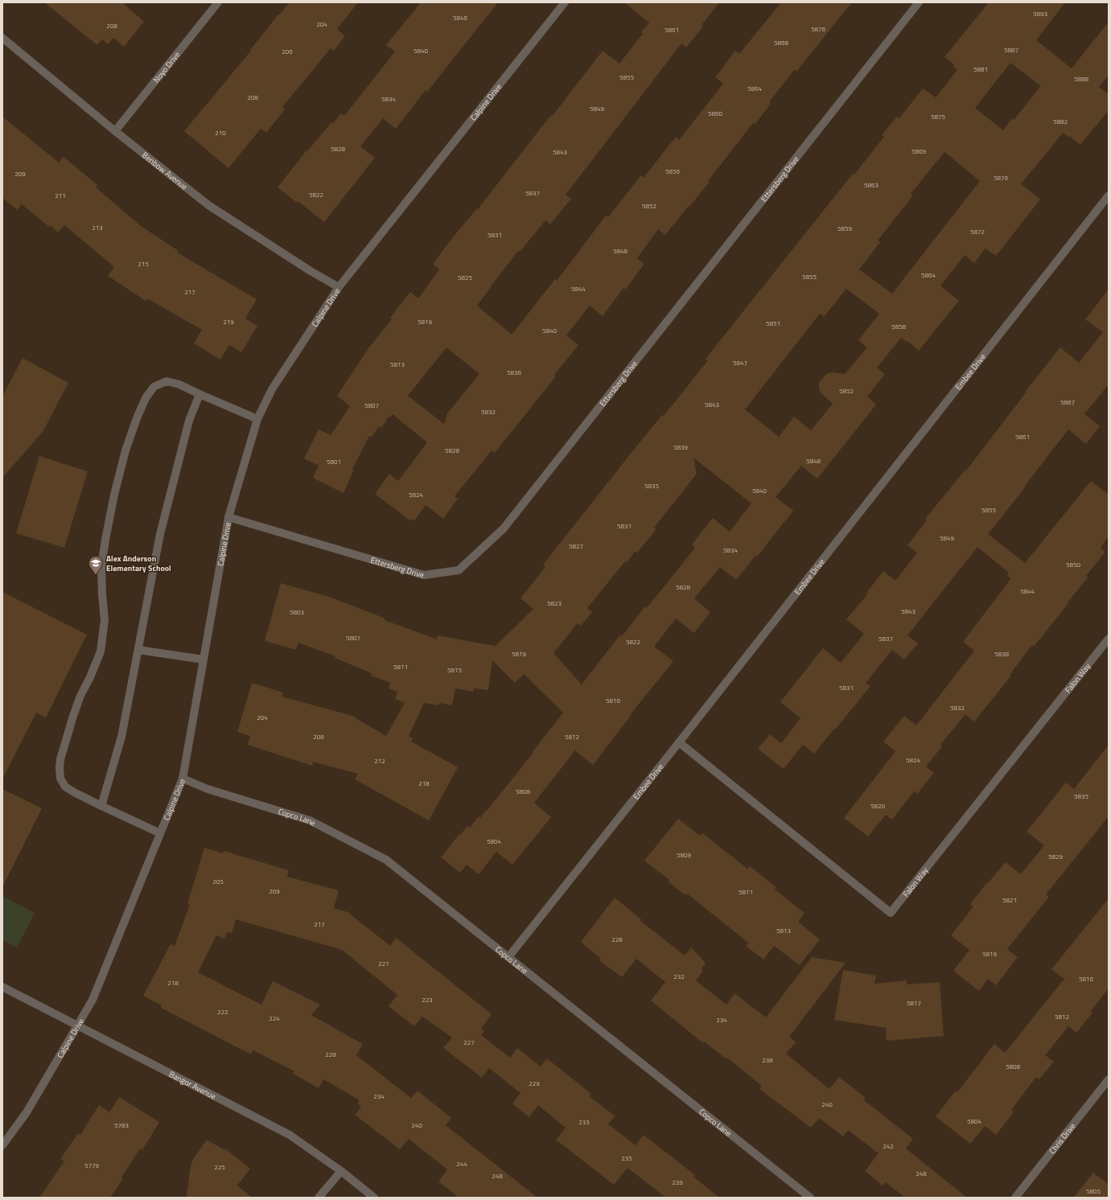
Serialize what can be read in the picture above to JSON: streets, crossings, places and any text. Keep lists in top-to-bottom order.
{
  "streets": {
    "street": [
      "Noyo Drive",
      "Calpine Drive",
      "Benbow Avenue",
      "Ettersberg Drive",
      "Embee Drive",
      "Falon Way",
      "Copco Lane",
      "Bangor Avenue",
      "Chris Drive"
    ]
  },
  "crossings": [
    ["Noyo Drive", "Benbow Avenue"],
    ["Calpine Drive", "Benbow Avenue"],
    ["Calpine Drive", "Ettersberg Drive"],
    ["Calpine Drive", "Copco Lane"],
    ["Calpine Drive", "Bangor Avenue"],
    ["Embee Drive", "Falon Way"],
    ["Embee Drive", "Copco Lane"]
  ],
  "places": {
    "school or university": ["Alex Anderson Elementary School"]
  },
  "house_numbers": [
    "5893",
    "5846",
    "204",
    "208",
    "5876",
    "5861",
    "5868",
    "5887",
    "5840",
    "206",
    "5881",
    "5855",
    "5888",
    "5864",
    "208",
    "5834",
    "5849",
    "5860",
    "5875",
    "5882",
    "210",
    "5828",
    "5869",
    "5843",
    "5856",
    "209",
    "5876",
    "5863",
    "5837",
    "5822",
    "211",
    "5852",
    "213",
    "5859",
    "5872",
    "5831",
    "5848",
    "215",
    "5864",
    "5855",
    "5825",
    "5844",
    "217",
    "219",
    "5819",
    "5851",
    "5858",
    "5840",
    "5847",
    "5813",
    "5836",
    "5852",
    "5867",
    "5843",
    "5807",
    "5832",
    "5861",
    "5839",
    "5828",
    "5848",
    "5801",
    "5835",
    "5840",
    "5824",
    "5855",
    "5831",
    "5849",
    "5827",
    "5834",
    "5850",
    "5828",
    "5844",
    "5823",
    "5843",
    "5803",
    "5807",
    "5837",
    "5822",
    "5819",
    "5838",
    "5811",
    "5815",
    "5831",
    "5816",
    "5832",
    "204",
    "208",
    "5812",
    "5824",
    "212",
    "218",
    "5808",
    "5835",
    "5820",
    "5804",
    "5809",
    "5829",
    "205",
    "209",
    "5811",
    "5821",
    "217",
    "5813",
    "228",
    "5819",
    "221",
    "232",
    "5816",
    "218",
    "223",
    "5817",
    "222",
    "5812",
    "224",
    "234",
    "227",
    "228",
    "238",
    "5808",
    "229",
    "234",
    "240",
    "5804",
    "233",
    "5783",
    "240",
    "242",
    "235",
    "244",
    "5779",
    "225",
    "248",
    "248",
    "239",
    "5805"
  ]
}
